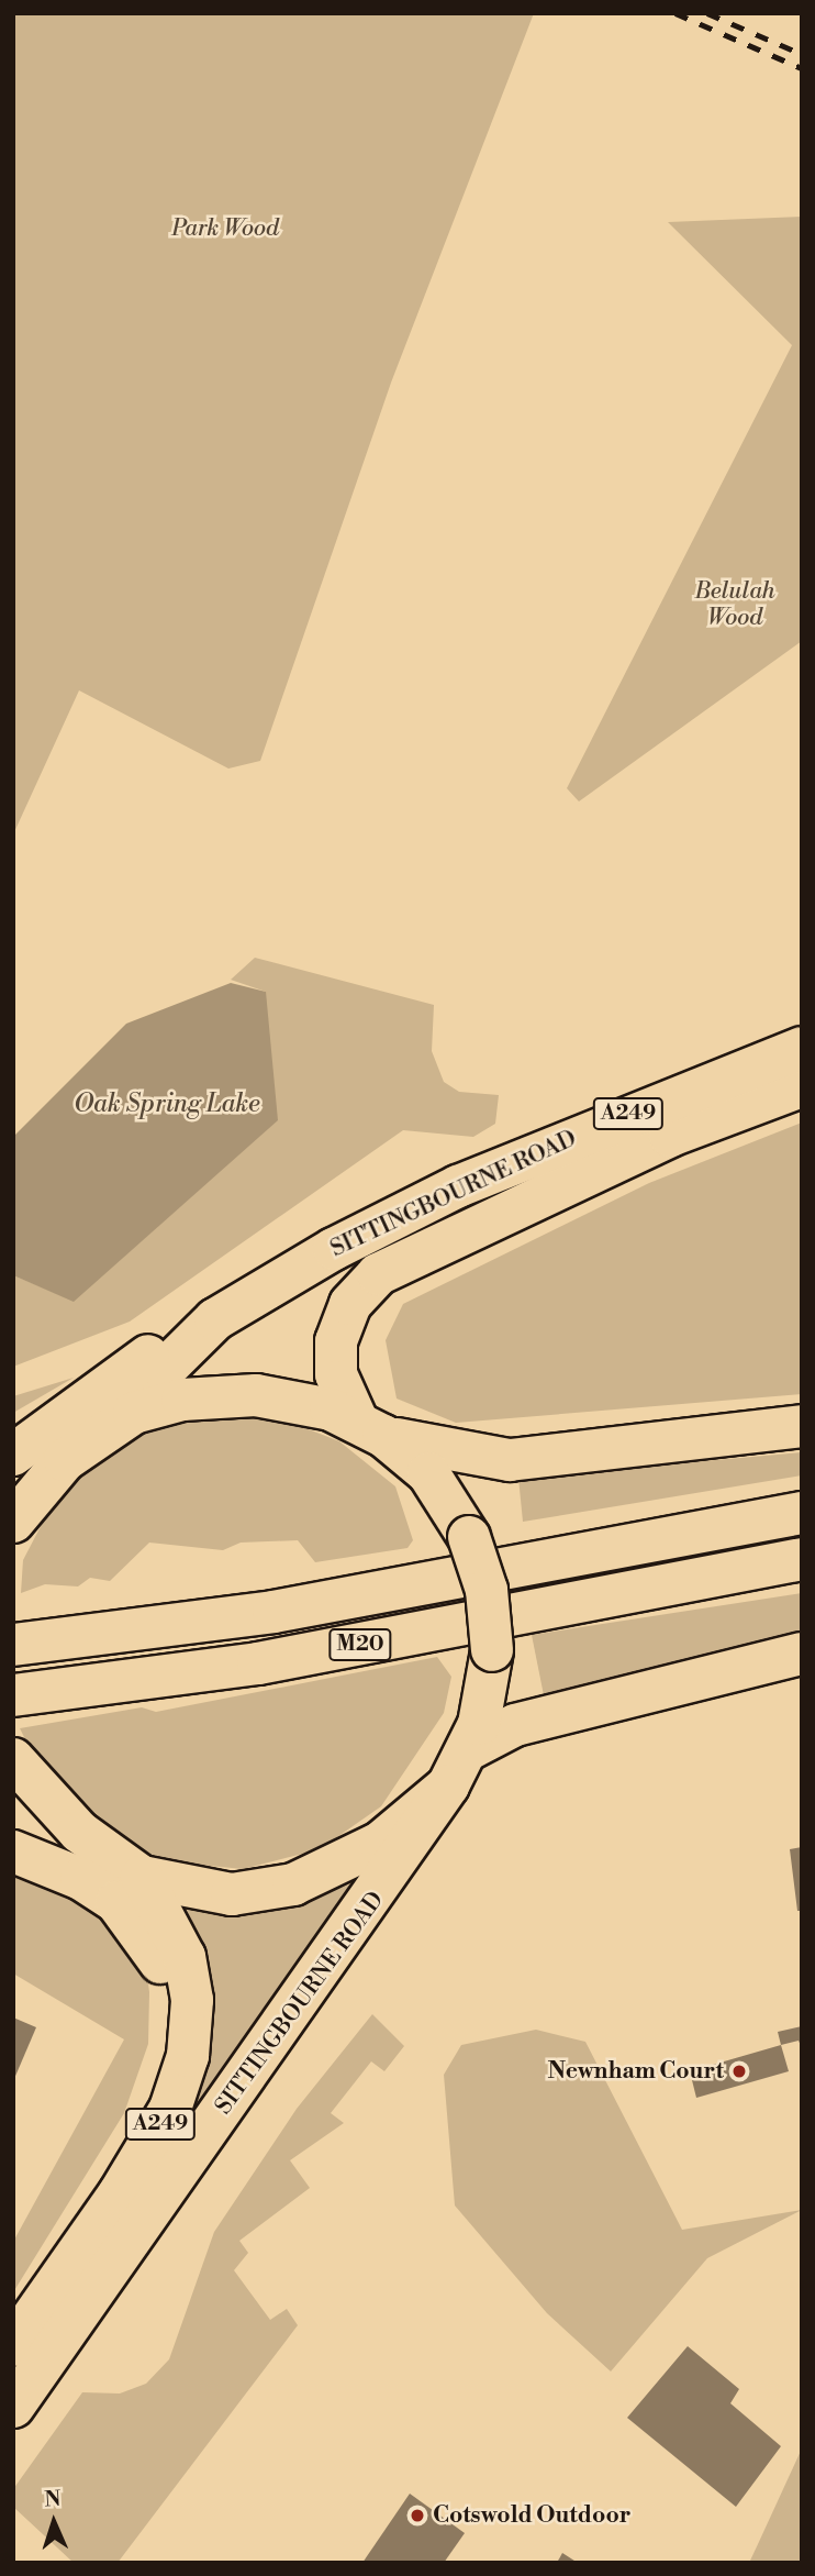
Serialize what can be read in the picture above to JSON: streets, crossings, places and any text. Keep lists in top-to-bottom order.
{
  "streets": {
    "highway": ["A249", "SITTINGBOURNE ROAD", "M20"]
  },
  "water": ["Oak Spring Lake"],
  "parks": ["Park Wood", "Belulah Wood"],
  "places": ["Newnham Court", "Cotswold Outdoor"],
  "north": "top"
}
